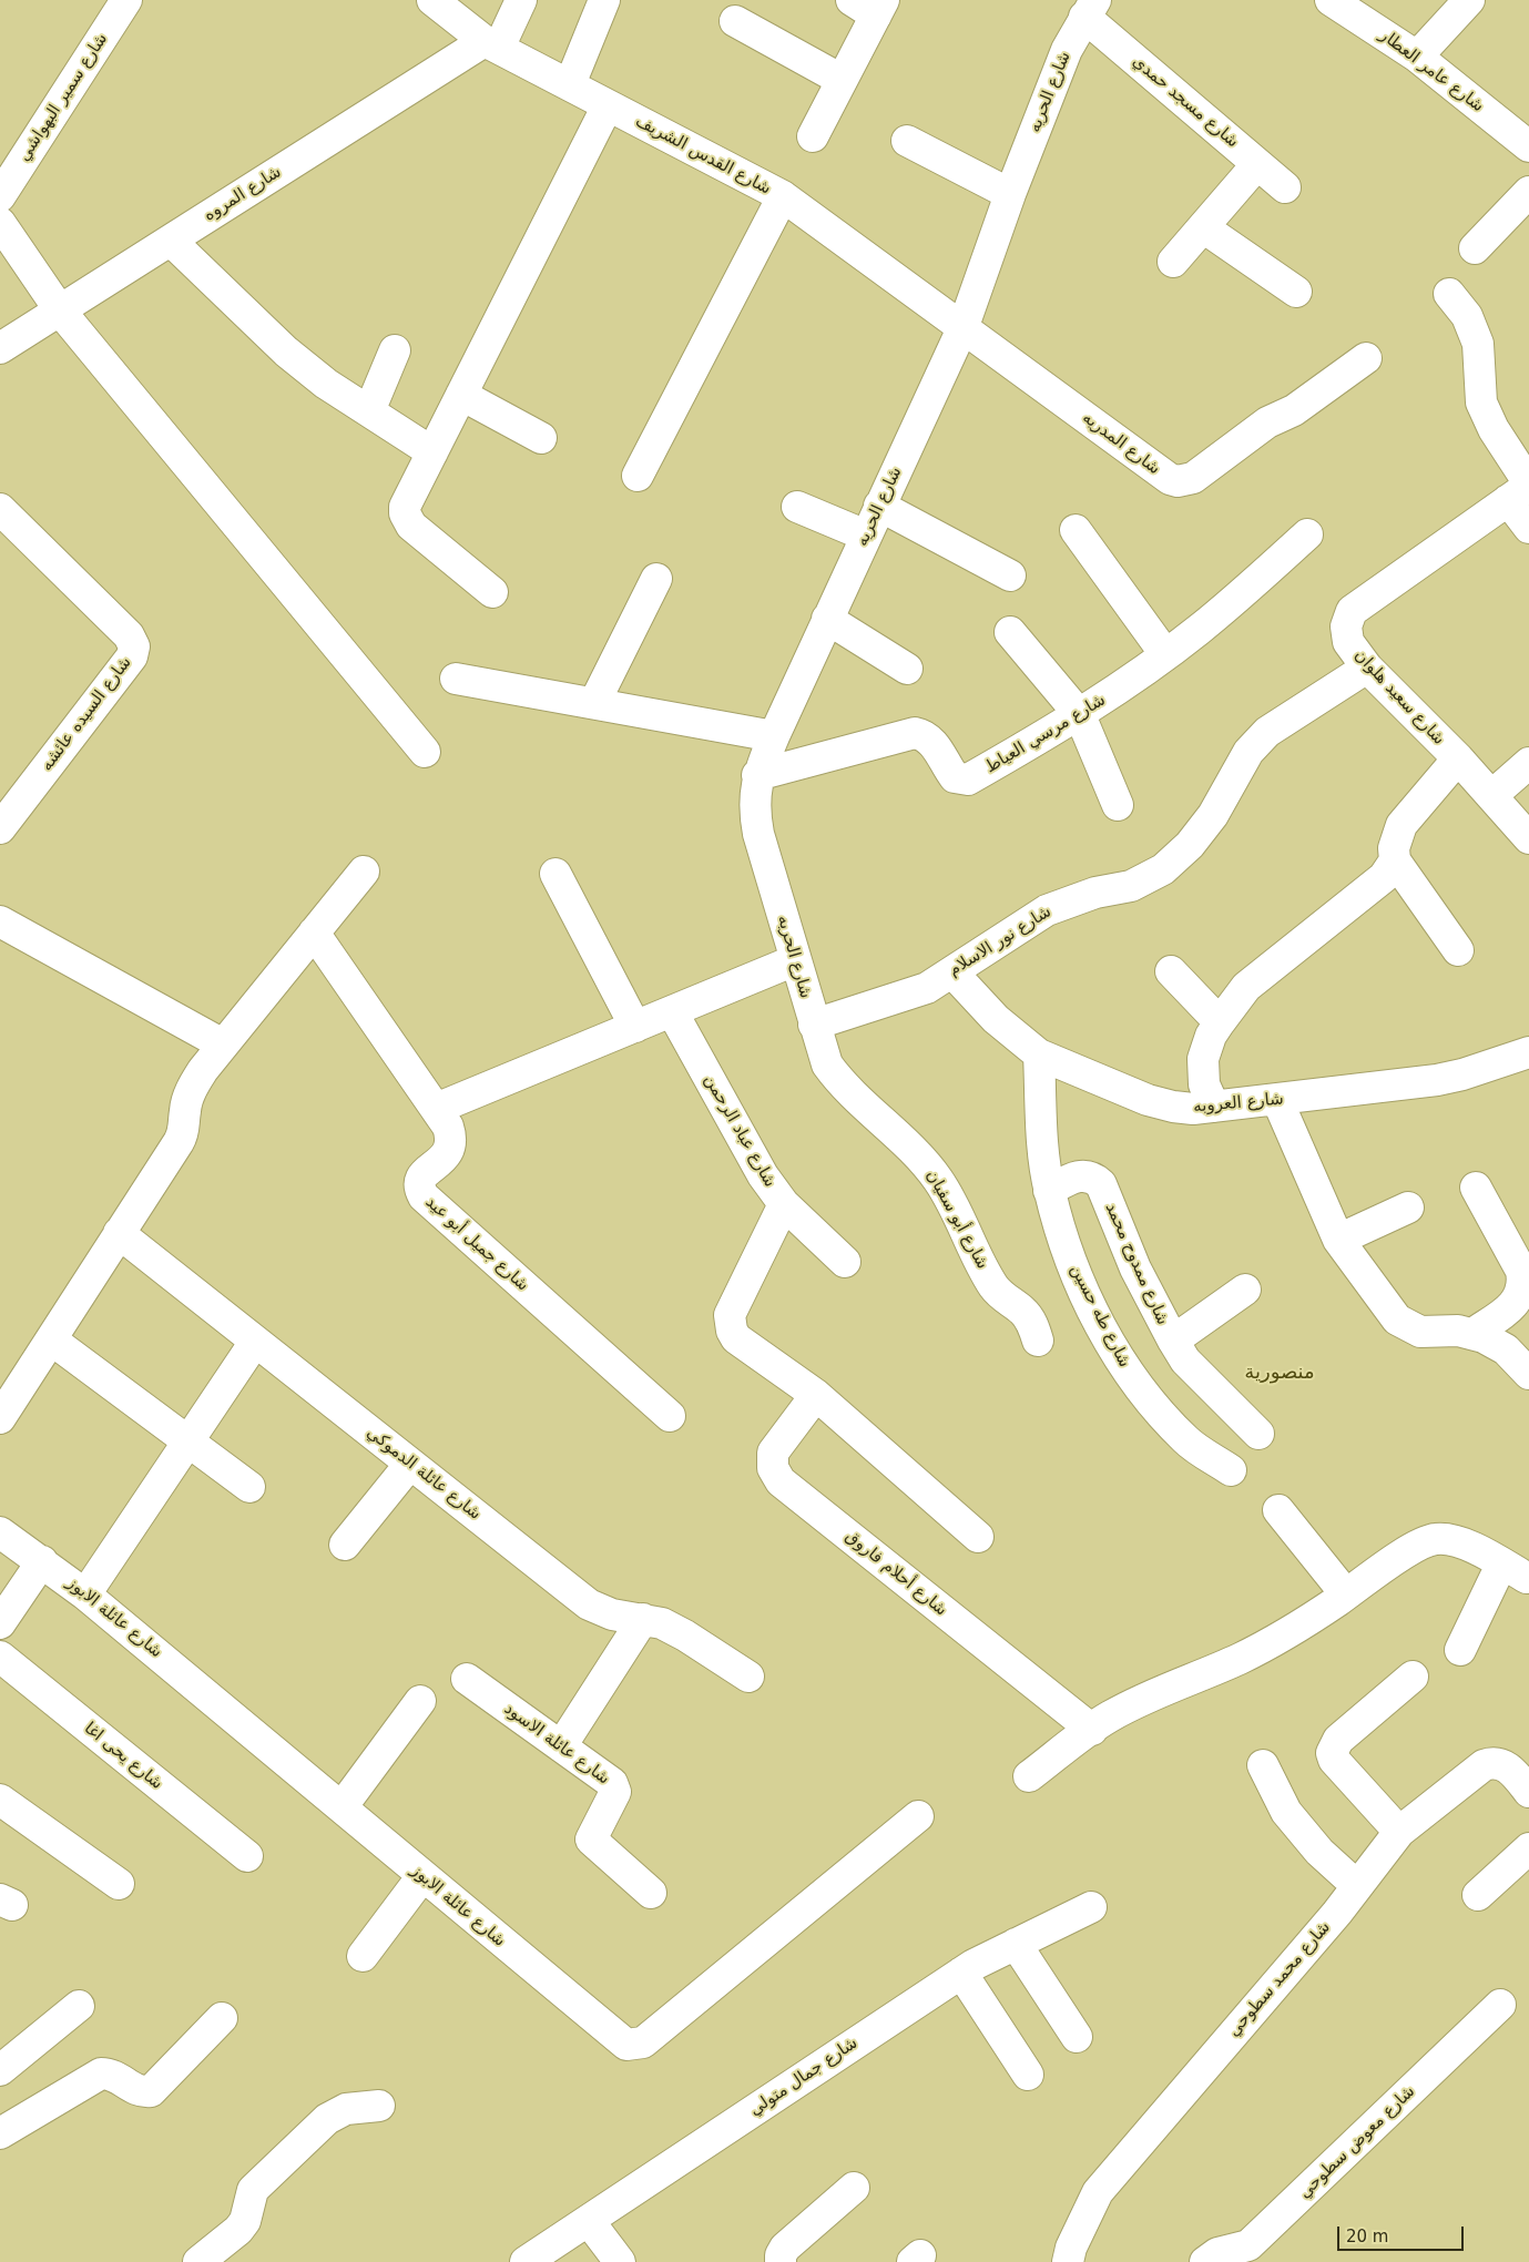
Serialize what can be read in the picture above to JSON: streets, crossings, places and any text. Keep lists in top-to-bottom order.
{
  "streets": {
    "street": [
      "شارع عامر العطار",
      "شارع الحريه",
      "شارع سمير البهواشي",
      "شارع مسجد حمدي",
      "شارع القدس الشريف",
      "شارع المروه",
      "شارع المدريه",
      "شارع سعيد هلوان",
      "شارع السيده عائشه",
      "شارع مرسي العياط",
      "شارع نور الاسلام",
      "شارع العروبه",
      "شارع عباد الرحمن",
      "شارع أبو سفيان",
      "شارع جميل أبو عيد",
      "شارع ممدوح محمد",
      "شارع طه حسين",
      "شارع عائلة الدموكي",
      "شارع أحلام فاروق",
      "شارع عائلة الابوز",
      "شارع عائلة الاسود",
      "شارع يحى اغا",
      "شارع محمد سطوحي",
      "شارع جمال متولي",
      "شارع معوض سطوحي"
    ]
  },
  "crossings": [
    ["شارع الحريه", "شارع مسجد حمدي"],
    ["شارع الحريه", "شارع القدس الشريف"],
    ["شارع الحريه", "شارع المدريه"],
    ["شارع الحريه", "شارع مرسي العياط"],
    ["شارع الحريه", "شارع نور الاسلام"],
    ["شارع الحريه", "شارع أبو سفيان"],
    ["شارع القدس الشريف", "شارع المروه"],
    ["شارع القدس الشريف", "شارع المدريه"],
    ["شارع سعيد هلوان", "شارع نور الاسلام"],
    ["شارع نور الاسلام", "شارع العروبه"],
    ["شارع نور الاسلام", "شارع أبو سفيان"],
    ["شارع العروبه", "شارع طه حسين"],
    ["شارع ممدوح محمد", "شارع طه حسين"]
  ],
  "districts": ["منصورية"],
  "scale_bar": "20 m"
}
